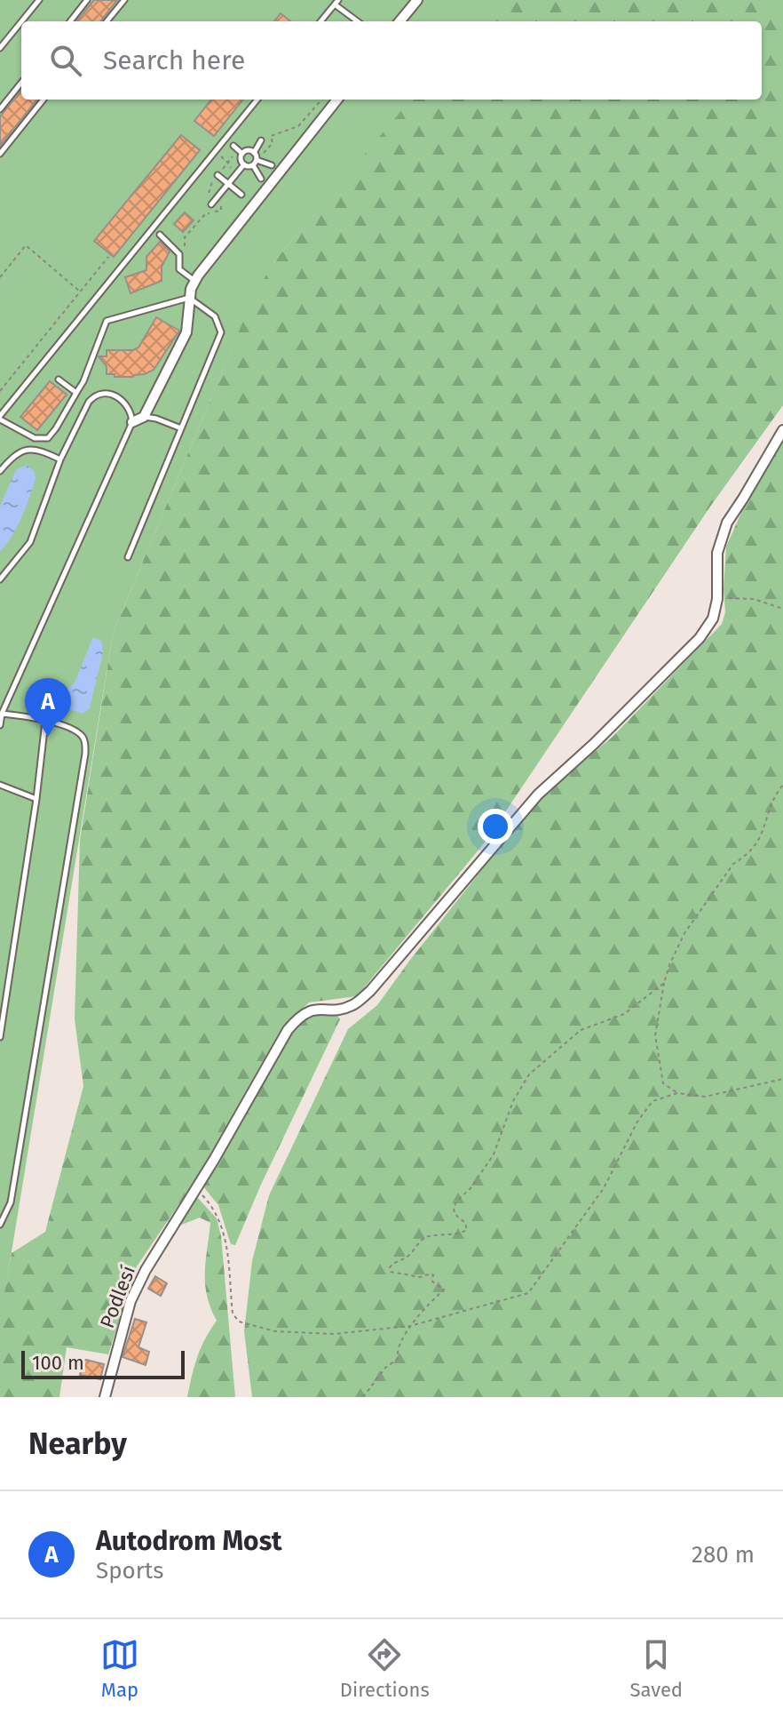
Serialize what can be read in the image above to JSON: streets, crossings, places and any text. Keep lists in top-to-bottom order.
{
  "streets": {
    "street": ["Podlesí"]
  },
  "scale_bar": "100 m",
  "page": {
    "search": "Search here",
    "pins": "A",
    "scale": "100 m",
    "heading": "Nearby",
    "list": [
      {
        "mark": "A",
        "name": "Autodrom Most",
        "note": "Sports",
        "value": "280 m"
      }
    ],
    "nav": ["Map", "Directions", "Saved"]
  }
}
